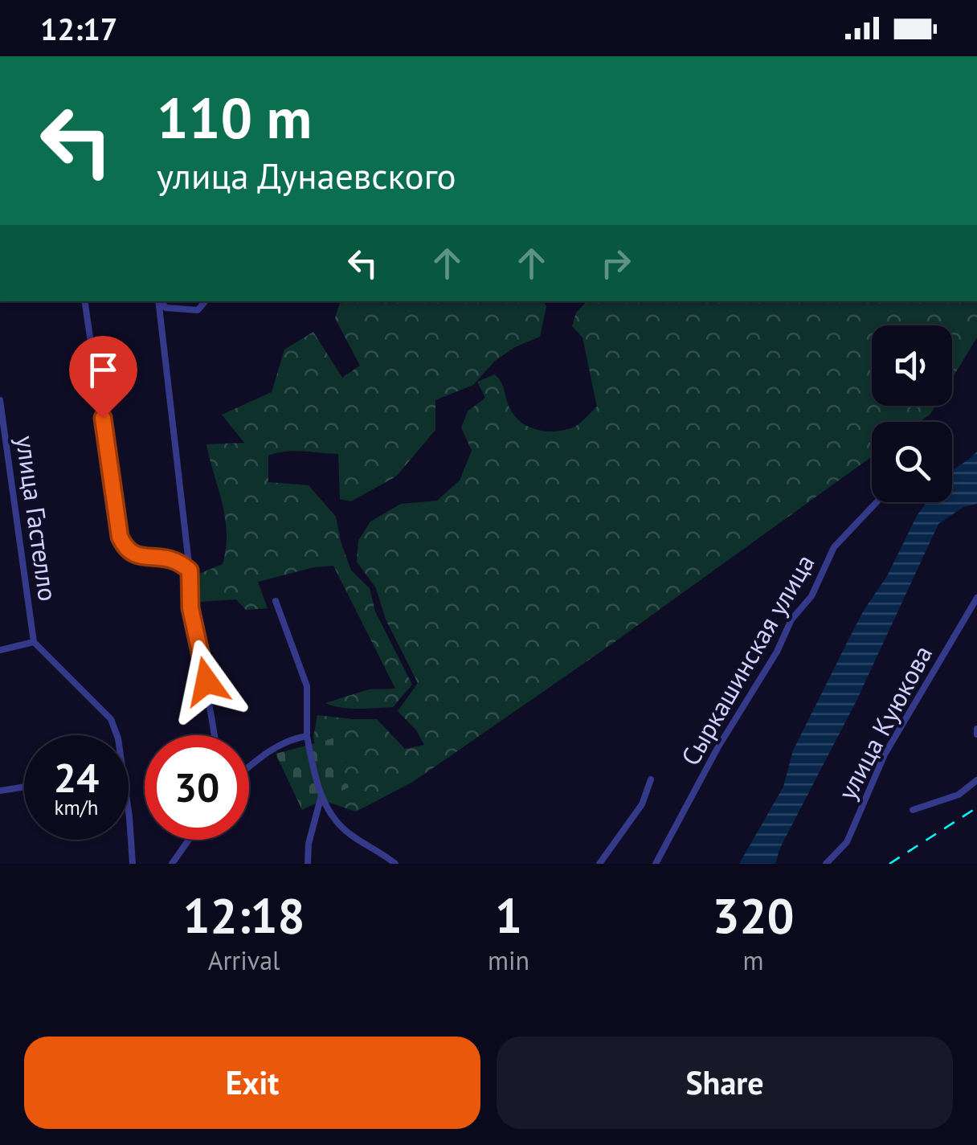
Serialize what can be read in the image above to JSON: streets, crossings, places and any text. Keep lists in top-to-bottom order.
{
  "streets": {
    "street": ["улица Гастелло", "Сыркашинская улица", "улица Куюкова"]
  },
  "page": {
    "status": "12:17",
    "turn": ["110 m", "улица Дунаевского"],
    "speed": "24 km/h",
    "limit": "30",
    "eta": [
      "12:18",
      "Arrival",
      "1",
      "min",
      "320",
      "m"
    ],
    "buttons": ["Exit", "Share"]
  }
}
